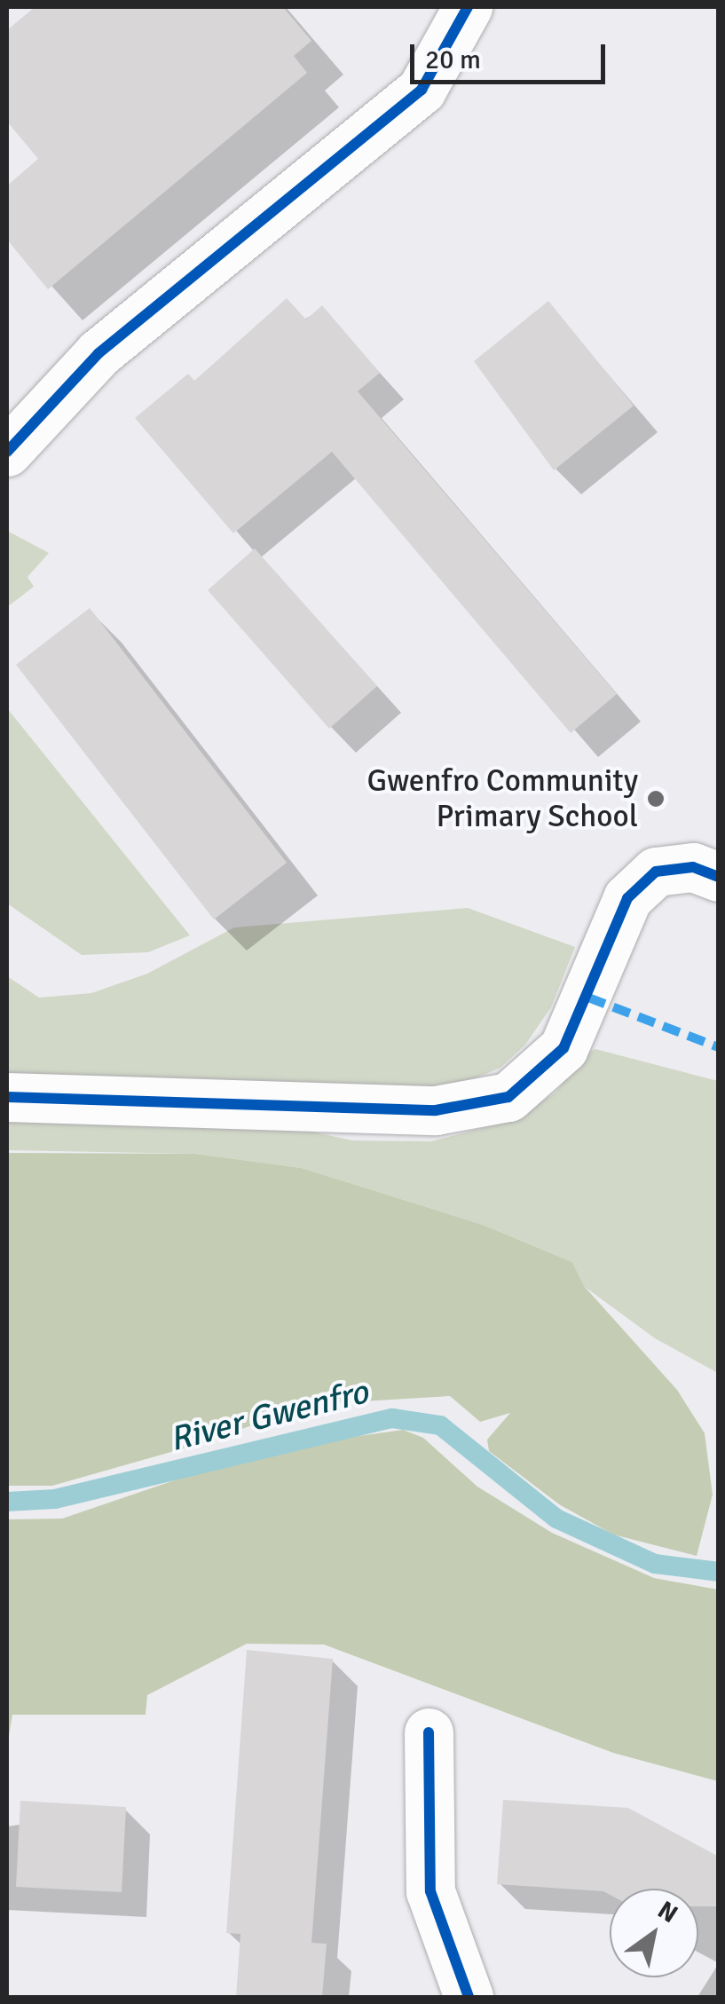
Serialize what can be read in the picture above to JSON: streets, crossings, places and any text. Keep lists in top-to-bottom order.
{
  "water": ["River Gwenfro"],
  "places": ["Gwenfro Community Primary School"],
  "scale_bar": "20 m",
  "north": "top right"
}
